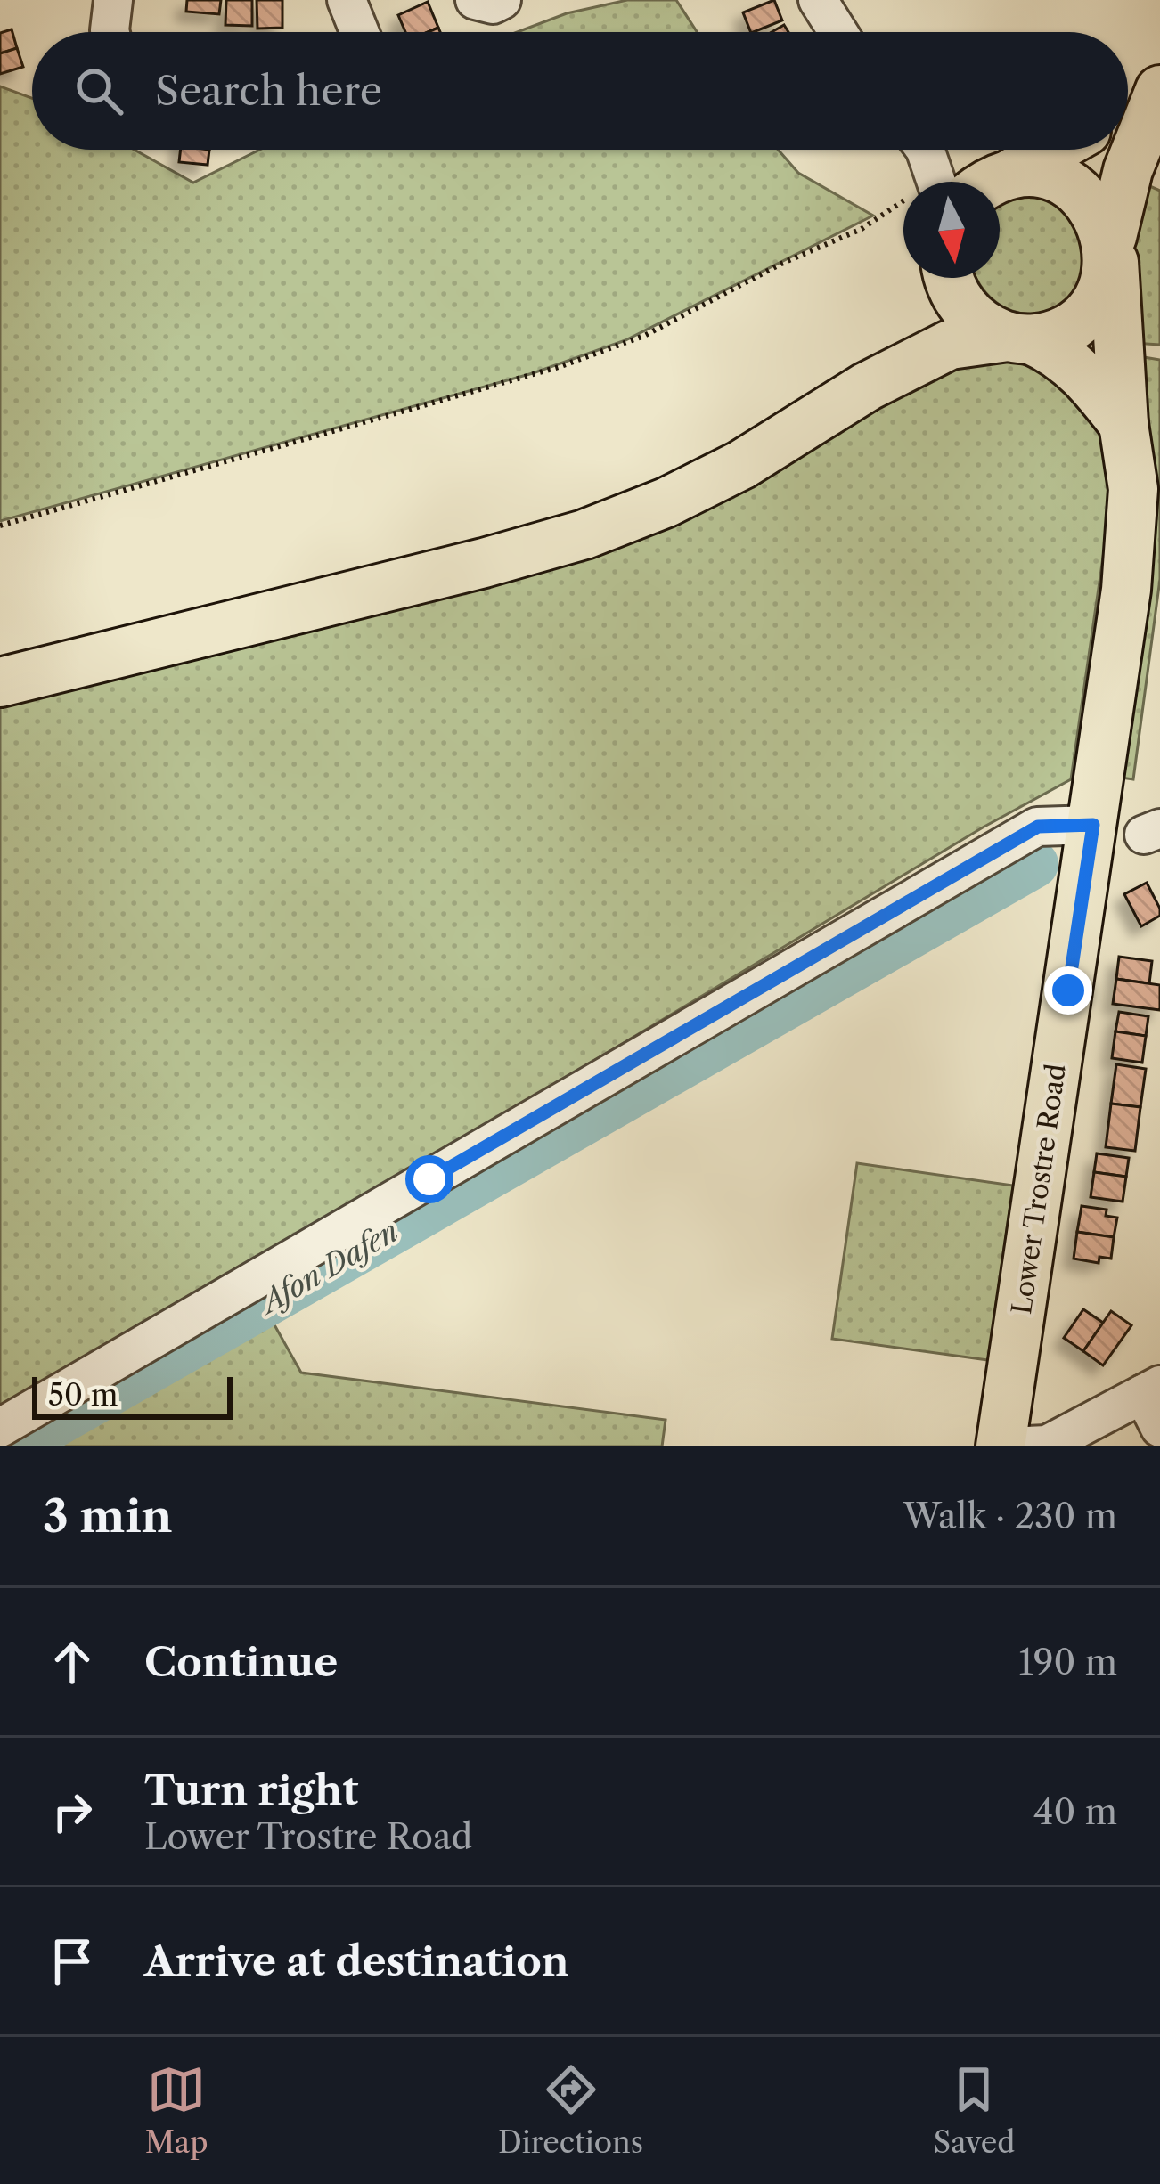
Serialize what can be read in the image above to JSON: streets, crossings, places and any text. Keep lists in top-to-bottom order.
{
  "streets": {
    "main road": ["Lower Trostre Road"]
  },
  "water": ["Afon Dafen"],
  "scale_bar": "50 m",
  "north": "bottom",
  "page": {
    "search": "Search here",
    "scale": "50 m",
    "heading": ["3 min", "Walk · 230 m"],
    "list": [
      ["Continue", "190 m"],
      ["Turn right", "Lower Trostre Road", "40 m"],
      "Arrive at destination"
    ],
    "nav": ["Map", "Directions", "Saved"]
  }
}
